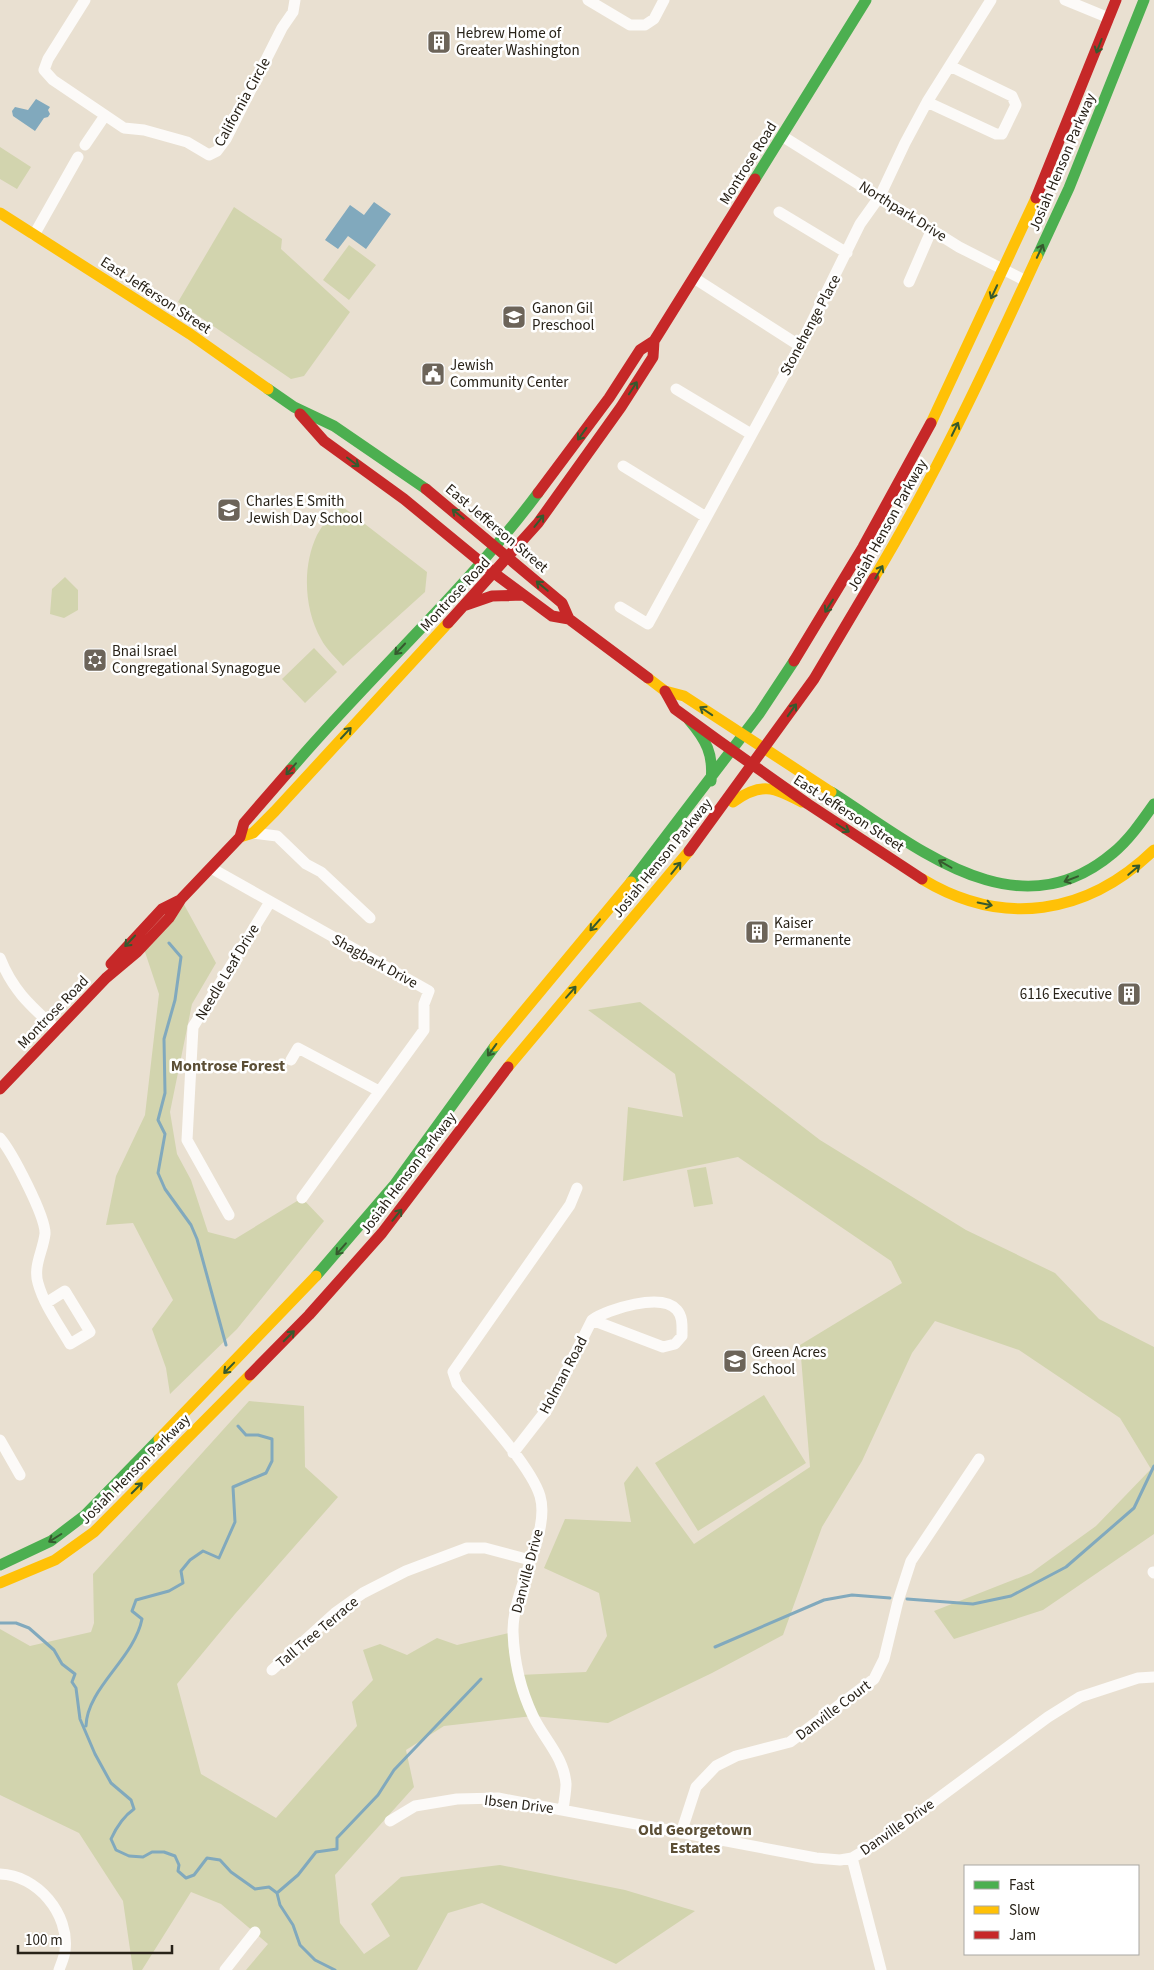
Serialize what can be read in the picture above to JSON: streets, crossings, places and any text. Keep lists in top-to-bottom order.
{
  "streets": {
    "street": [
      "California Circle",
      "Josiah Henson Parkway",
      "Montrose Road",
      "Northpark Drive",
      "East Jefferson Street",
      "Stonehenge Place",
      "Shagbark Drive",
      "Needle Leaf Drive",
      "Holman Road",
      "Danville Drive",
      "Tall Tree Terrace",
      "Danville Court",
      "Ibsen Drive"
    ]
  },
  "crossings": [
    ["Josiah Henson Parkway", "Northpark Drive"],
    ["Josiah Henson Parkway", "East Jefferson Street"],
    ["Montrose Road", "Northpark Drive"],
    ["Montrose Road", "East Jefferson Street"],
    ["Montrose Road", "Shagbark Drive"],
    ["Northpark Drive", "Stonehenge Place"],
    ["Shagbark Drive", "Needle Leaf Drive"],
    ["Holman Road", "Danville Drive"],
    ["Danville Drive", "Tall Tree Terrace"],
    ["Danville Drive", "Danville Court"],
    ["Danville Drive", "Ibsen Drive"]
  ],
  "districts": ["Montrose Forest", "Old Georgetown Estates"],
  "places": {
    "building": ["Hebrew Home of Greater Washington", "Kaiser Permanente", "6116 Executive"],
    "school or university": ["Ganon Gil Preschool", "Charles E Smith Jewish Day School", "Green Acres School"],
    "public building": ["Jewish Community Center"],
    "synagogue": ["Bnai Israel Congregational Synagogue"]
  },
  "legend": ["Fast", "Slow", "Jam"],
  "scale_bar": "100 m"
}
